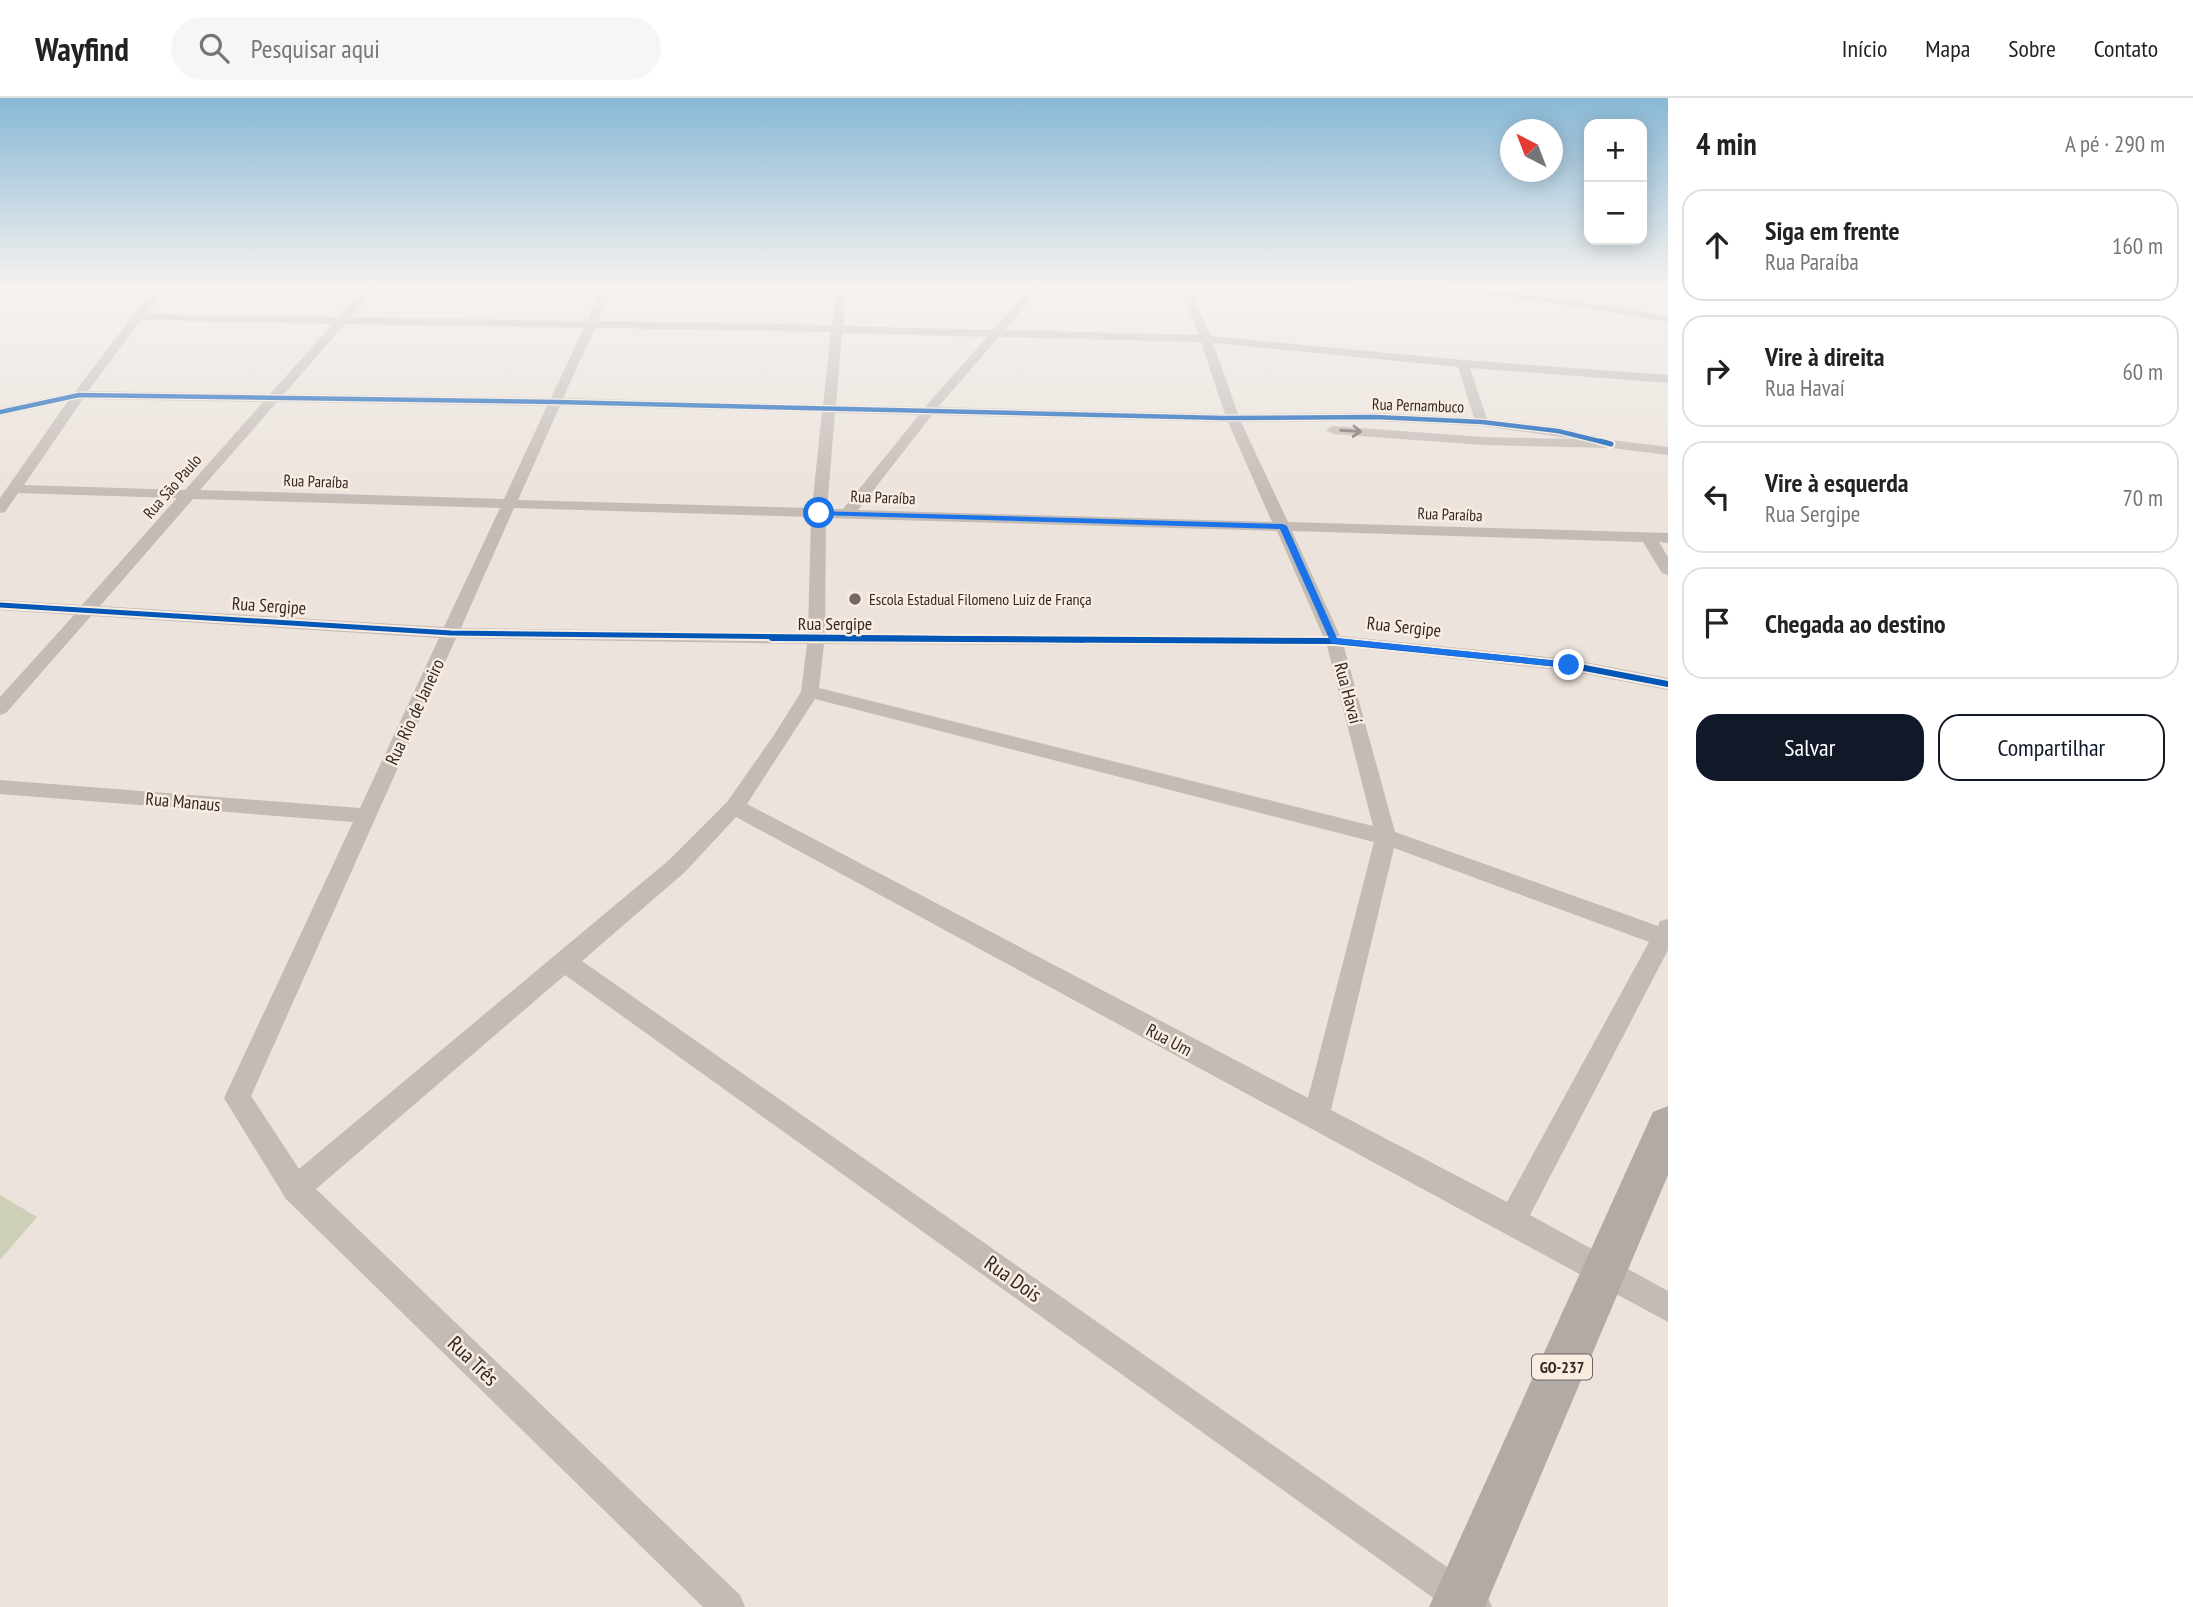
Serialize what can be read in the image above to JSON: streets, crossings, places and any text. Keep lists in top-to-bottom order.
{
  "streets": {
    "main road": ["GO-237"],
    "street": [
      "Rua Pernambuco",
      "Rua Paraíba",
      "Rua São Paulo",
      "Rua Sergipe",
      "Rua Havaí",
      "Rua Rio de Janeiro",
      "Rua Manaus",
      "Rua Um",
      "Rua Dois",
      "Rua Três"
    ]
  },
  "crossings": [
    ["Rua Pernambuco", "Rua São Paulo"],
    ["Rua Pernambuco", "Rua Havaí"],
    ["Rua Pernambuco", "Rua Rio de Janeiro"],
    ["Rua Paraíba", "Rua São Paulo"],
    ["Rua Paraíba", "Rua Havaí"],
    ["Rua Paraíba", "Rua Rio de Janeiro"],
    ["Rua São Paulo", "Rua Sergipe"],
    ["Rua Sergipe", "Rua Havaí"],
    ["Rua Sergipe", "Rua Rio de Janeiro"],
    ["Rua Havaí", "Rua Um"],
    ["Rua Rio de Janeiro", "Rua Manaus"],
    ["Rua Rio de Janeiro", "Rua Três"],
    ["Rua Um", "GO-237"],
    ["Rua Dois", "GO-237"]
  ],
  "places": ["Escola Estadual Filomeno Luiz de França"],
  "north": "top left",
  "page": {
    "header": "Wayfind",
    "search": "Pesquisar aqui",
    "nav": [
      "Início",
      "Mapa",
      "Sobre",
      "Contato"
    ],
    "heading": ["4 min", "A pé · 290 m"],
    "map_buttons": ["+", "−"],
    "list": [
      ["Siga em frente", "Rua Paraíba", "160 m"],
      ["Vire à direita", "Rua Havaí", "60 m"],
      ["Vire à esquerda", "Rua Sergipe", "70 m"],
      "Chegada ao destino"
    ],
    "buttons": ["Salvar", "Compartilhar"]
  }
}
